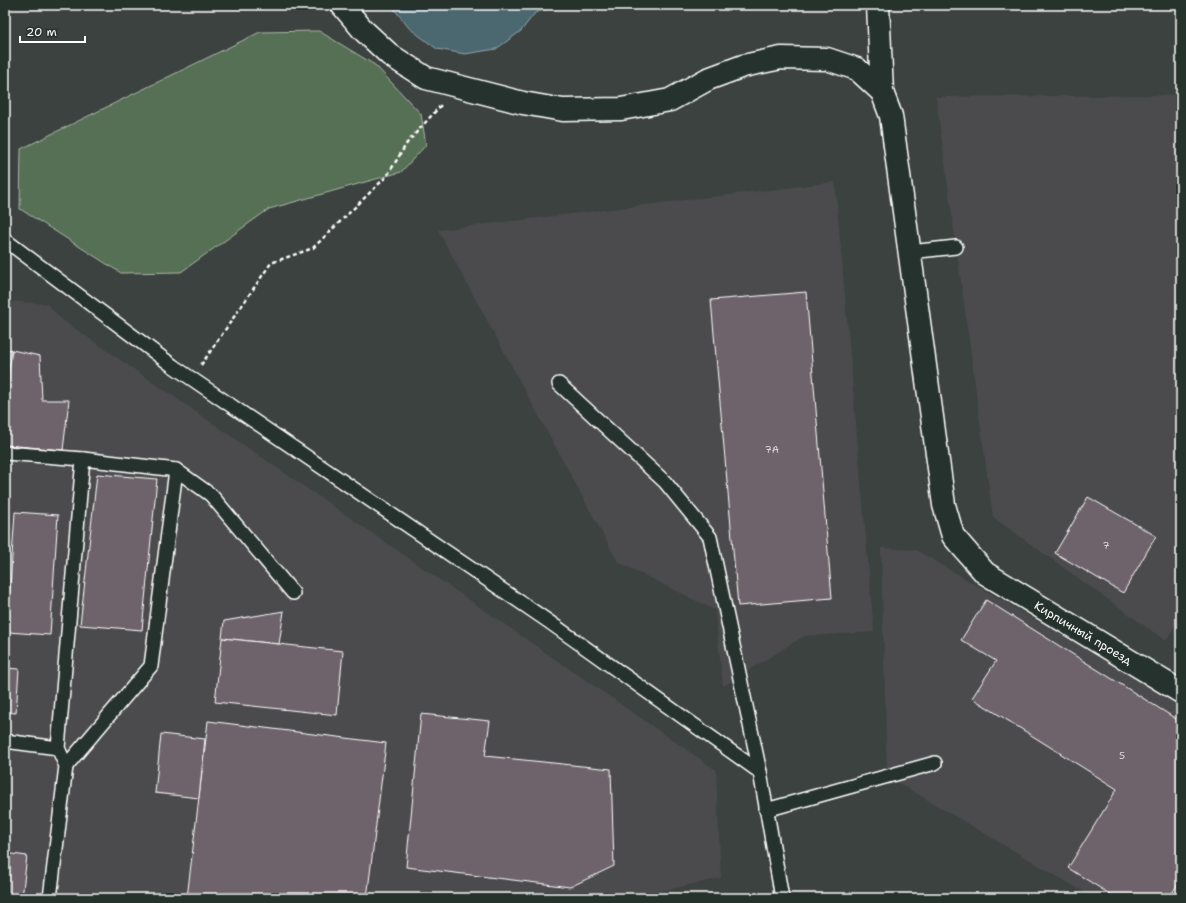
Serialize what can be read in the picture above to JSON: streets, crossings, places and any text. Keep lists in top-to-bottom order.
{
  "streets": {
    "street": ["Кирпичный проезд"]
  },
  "house_numbers": ["7А", "7", "5"],
  "scale_bar": "20 m"
}
